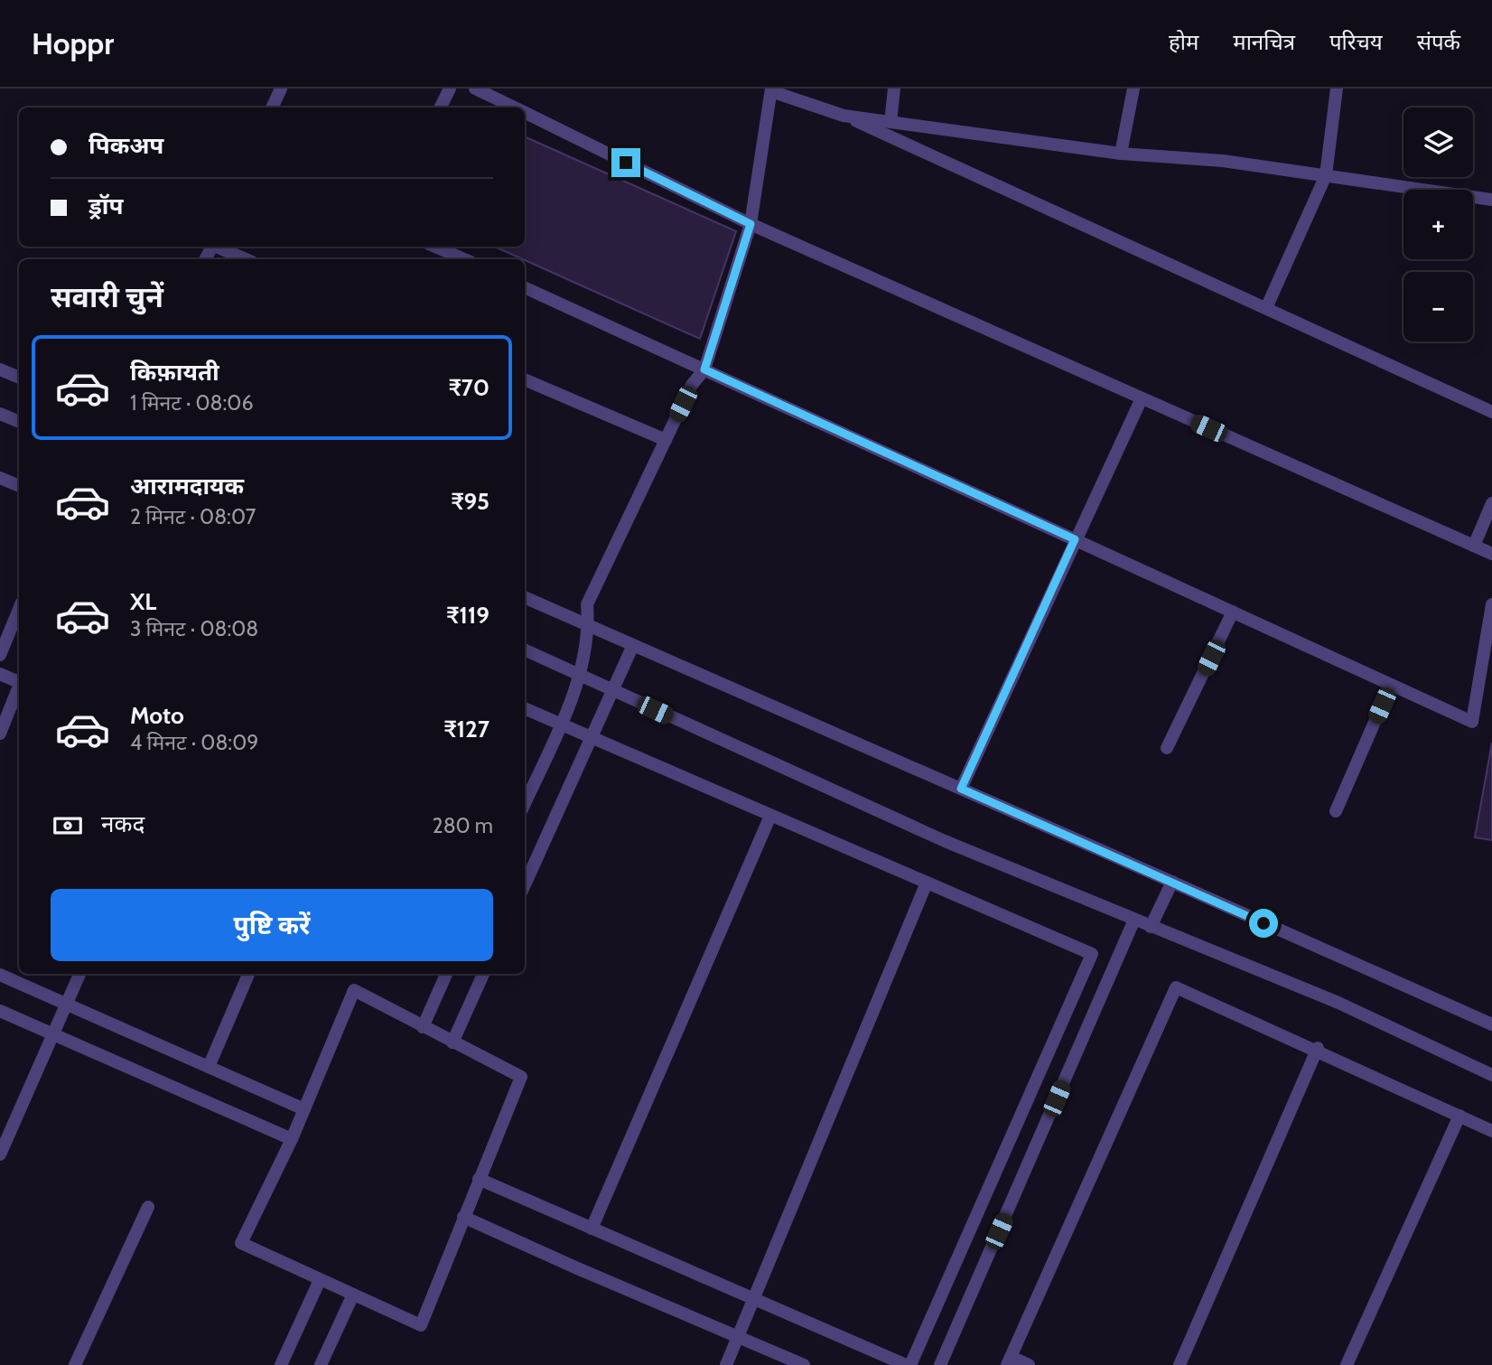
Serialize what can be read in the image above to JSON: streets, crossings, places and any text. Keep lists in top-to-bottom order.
{
  "page": {
    "header": "Hoppr",
    "nav": [
      "होम",
      "मानचित्र",
      "परिचय",
      "संपर्क"
    ],
    "map_buttons": ["+", "−"],
    "banner": ["पिकअप", "ड्रॉप"],
    "heading": "सवारी चुनें",
    "list": [
      {
        "name": "किफ़ायती",
        "note": "1 मिनट · 08:06",
        "value": "₹70"
      },
      {
        "name": "आरामदायक",
        "note": "2 मिनट · 08:07",
        "value": "₹95"
      },
      {
        "name": "XL",
        "note": "3 मिनट · 08:08",
        "value": "₹119"
      },
      {
        "name": "Moto",
        "note": "4 मिनट · 08:09",
        "value": "₹127"
      }
    ],
    "pay": ["नकद", "280 m"],
    "buttons": "पुष्टि करें"
  }
}
